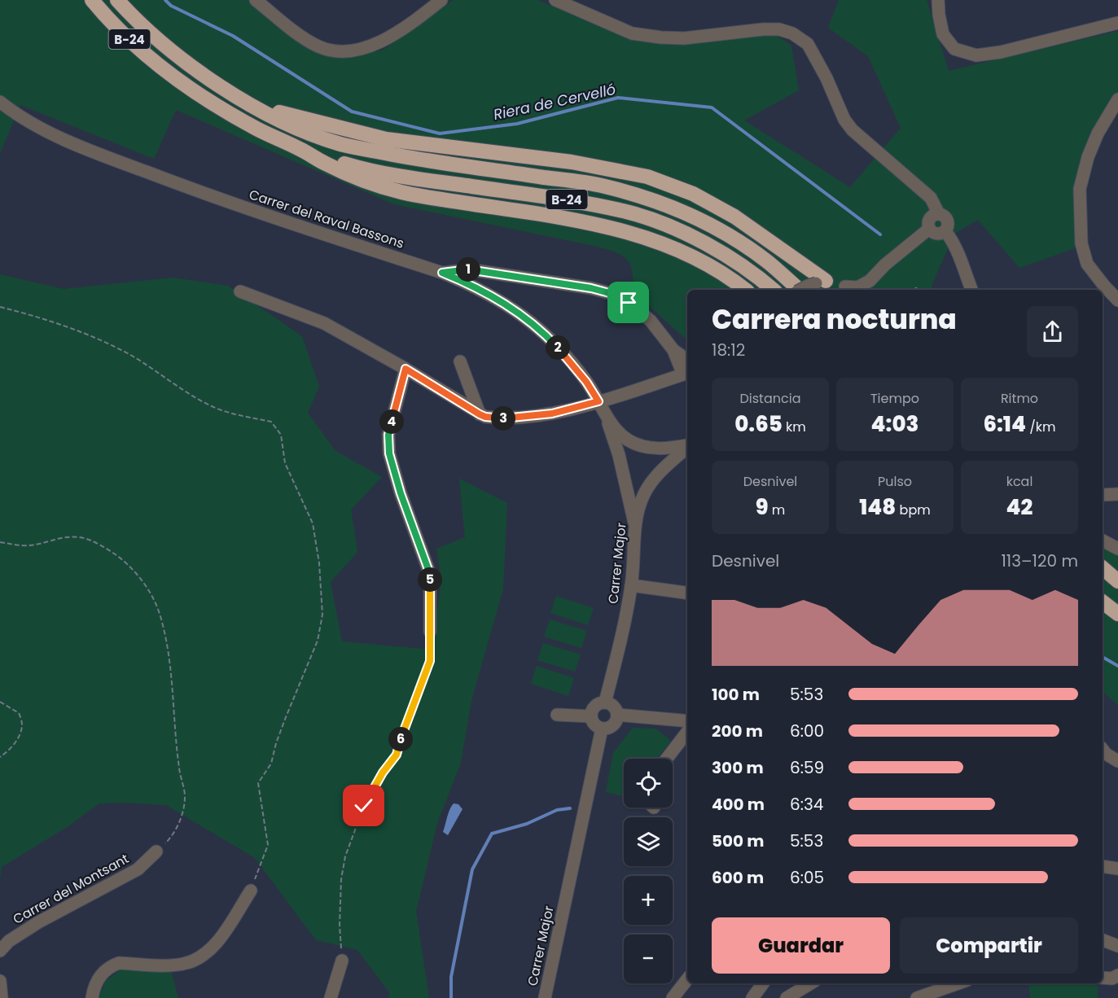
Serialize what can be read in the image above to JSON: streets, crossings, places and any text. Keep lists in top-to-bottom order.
{
  "streets": {
    "highway": ["B-24"],
    "street": ["Carrer del Raval Bassons", "Carrer Major", "Carrer del Montsant"]
  },
  "water": ["Riera de Cervelló"],
  "page": {
    "pins": [
      "1",
      "2",
      "3",
      "4",
      "5",
      "6"
    ],
    "heading": ["Carrera nocturna", "18:12"],
    "stats": [
      ["Distancia", "0.65 km"],
      ["Tiempo", "4:03"],
      ["Ritmo", "6:14 /km"],
      ["Desnivel", "9 m"],
      ["Pulso", "148 bpm"],
      ["kcal", "42"]
    ],
    "chart": ["Desnivel", "113–120 m"],
    "list": [
      {
        "name": "100 m",
        "note": "5:53"
      },
      {
        "name": "200 m",
        "note": "6:00"
      },
      {
        "name": "300 m",
        "note": "6:59"
      },
      {
        "name": "400 m",
        "note": "6:34"
      },
      {
        "name": "500 m",
        "note": "5:53"
      },
      {
        "name": "600 m",
        "note": "6:05"
      }
    ],
    "map_buttons": ["+", "−"],
    "buttons": ["Guardar", "Compartir"]
  }
}
